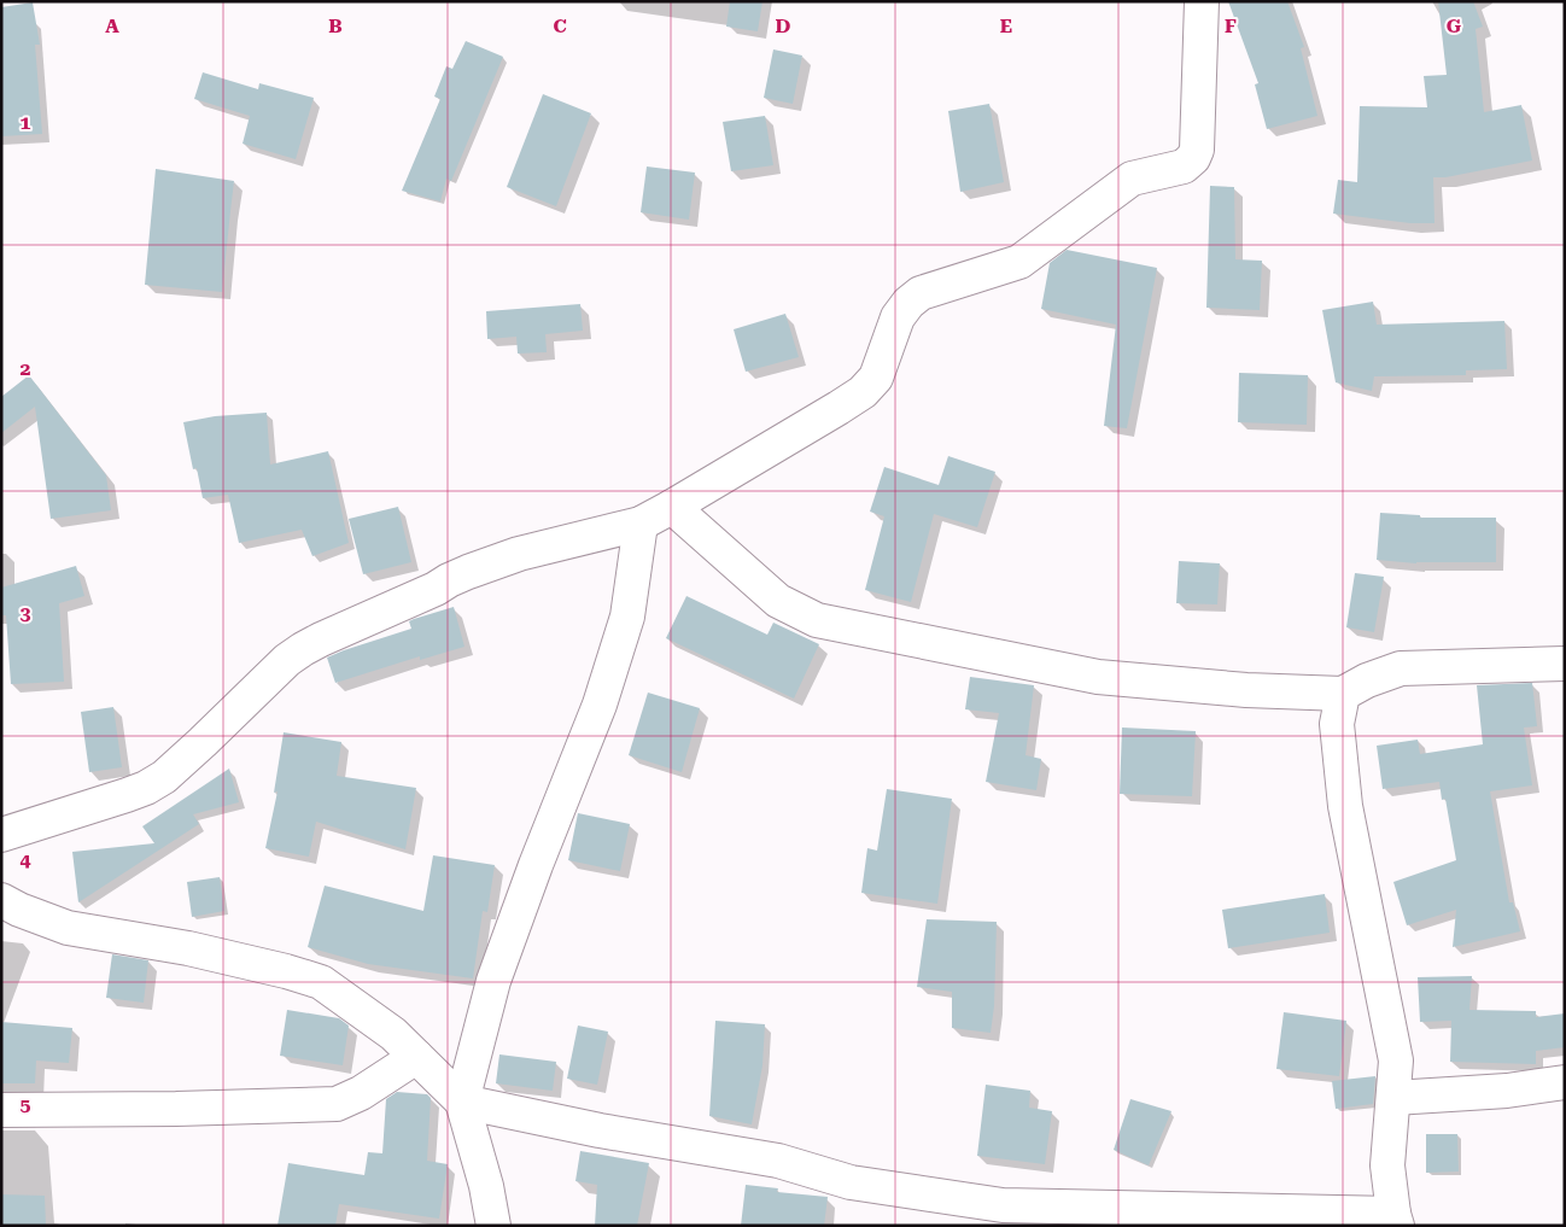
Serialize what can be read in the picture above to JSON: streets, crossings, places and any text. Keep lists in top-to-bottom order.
{
  "grid": {
    "columns": [
      "A",
      "B",
      "C",
      "D",
      "E",
      "F",
      "G"
    ],
    "rows": [
      "1",
      "2",
      "3",
      "4",
      "5"
    ]
  }
}
